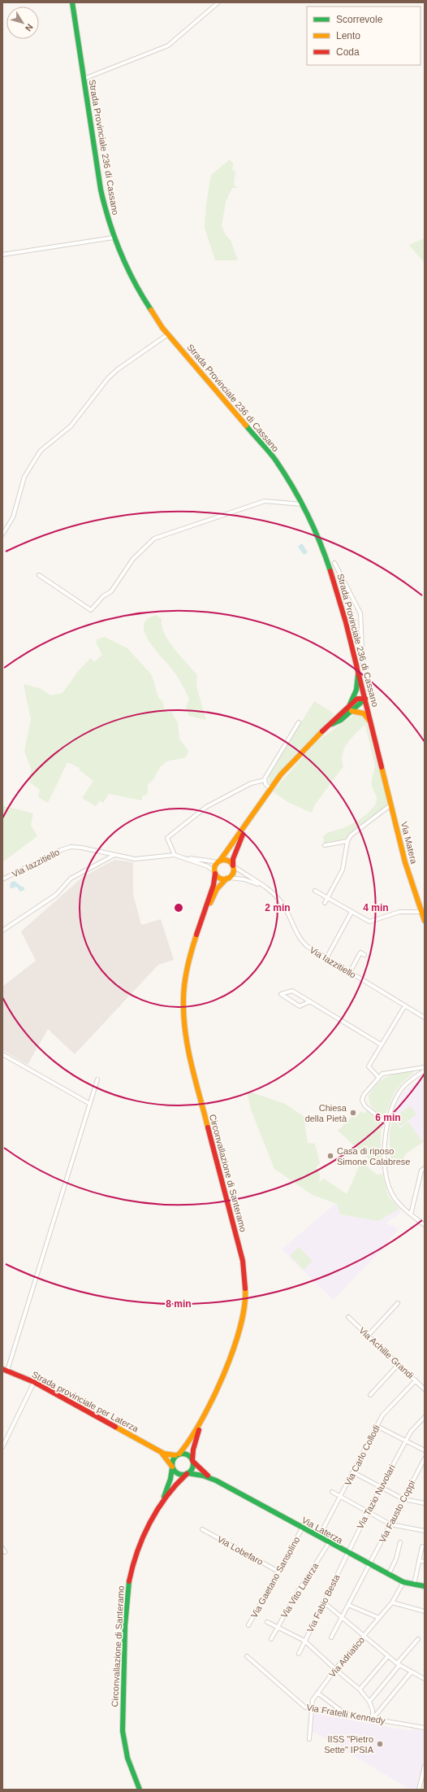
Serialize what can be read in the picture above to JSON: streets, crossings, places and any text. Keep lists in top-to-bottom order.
{
  "streets": {
    "main road": [
      "Strada Provinciale 236 di Cassano",
      "Via Matera",
      "Circonvallazione di Santeramo",
      "Strada provinciale per Laterza",
      "Via Laterza"
    ],
    "street": [
      "Via Iazzitiello",
      "Via Achille Grandi",
      "Via Carlo Collodi",
      "Via Tazio Nuvolari",
      "Via Fausto Coppi",
      "Via Lobefaro",
      "Via Gaetano Sansolino",
      "Via Vito Laterza",
      "Via Fabio Besta",
      "Via Adriatico",
      "Via Fratelli Kennedy"
    ]
  },
  "crossings": [
    ["Strada Provinciale 236 di Cassano", "Via Matera"],
    ["Via Achille Grandi", "Via Carlo Collodi"],
    ["Via Carlo Collodi", "Via Laterza"],
    ["Via Tazio Nuvolari", "Via Laterza"],
    ["Via Tazio Nuvolari", "Via Fabio Besta"],
    ["Via Fausto Coppi", "Via Laterza"],
    ["Via Laterza", "Via Gaetano Sansolino"],
    ["Via Laterza", "Via Vito Laterza"],
    ["Via Laterza", "Via Fabio Besta"],
    ["Via Laterza", "Via Adriatico"],
    ["Via Lobefaro", "Via Gaetano Sansolino"],
    ["Via Adriatico", "Via Fratelli Kennedy"]
  ],
  "places": ["Chiesa della Pietà", "Casa di riposo Simone Calabrese", "IISS \"Pietro Sette\" IPSIA"],
  "legend": ["Scorrevole", "Lento", "Coda"],
  "north": "bottom right",
  "rings": [
    "2 min",
    "4 min",
    "6 min",
    "8 min"
  ]
}
